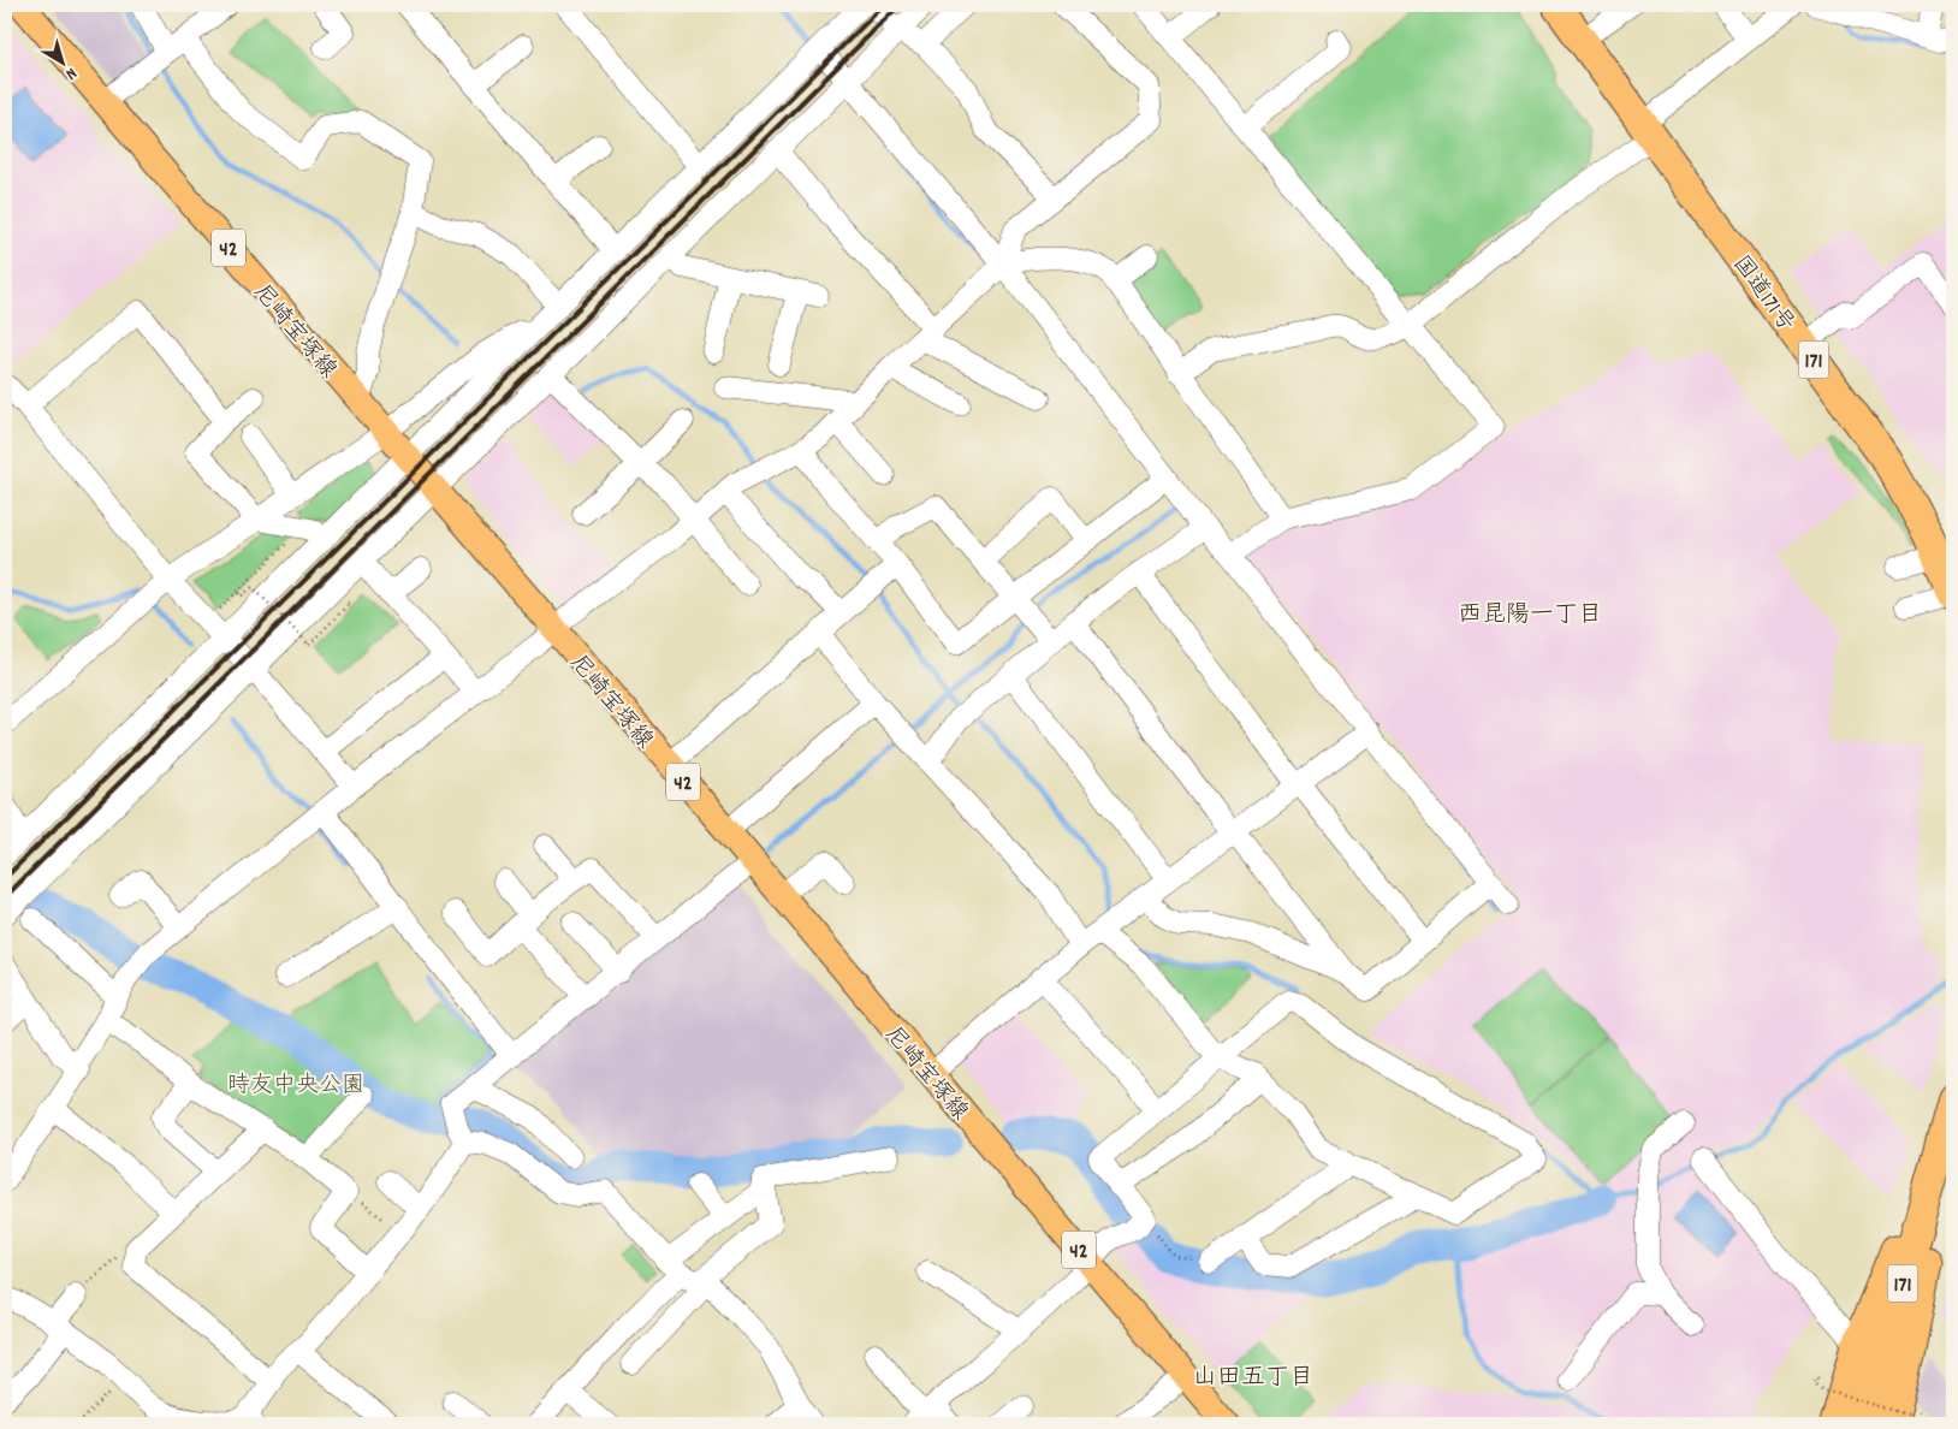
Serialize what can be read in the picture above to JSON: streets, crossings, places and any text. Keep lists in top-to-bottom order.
{
  "streets": {
    "highway": ["国道171号", "171"],
    "main road": ["42", "尼崎宝塚線"]
  },
  "districts": ["西昆陽一丁目", "山田五丁目"],
  "parks": ["時友中央公園"],
  "north": "bottom right"
}
